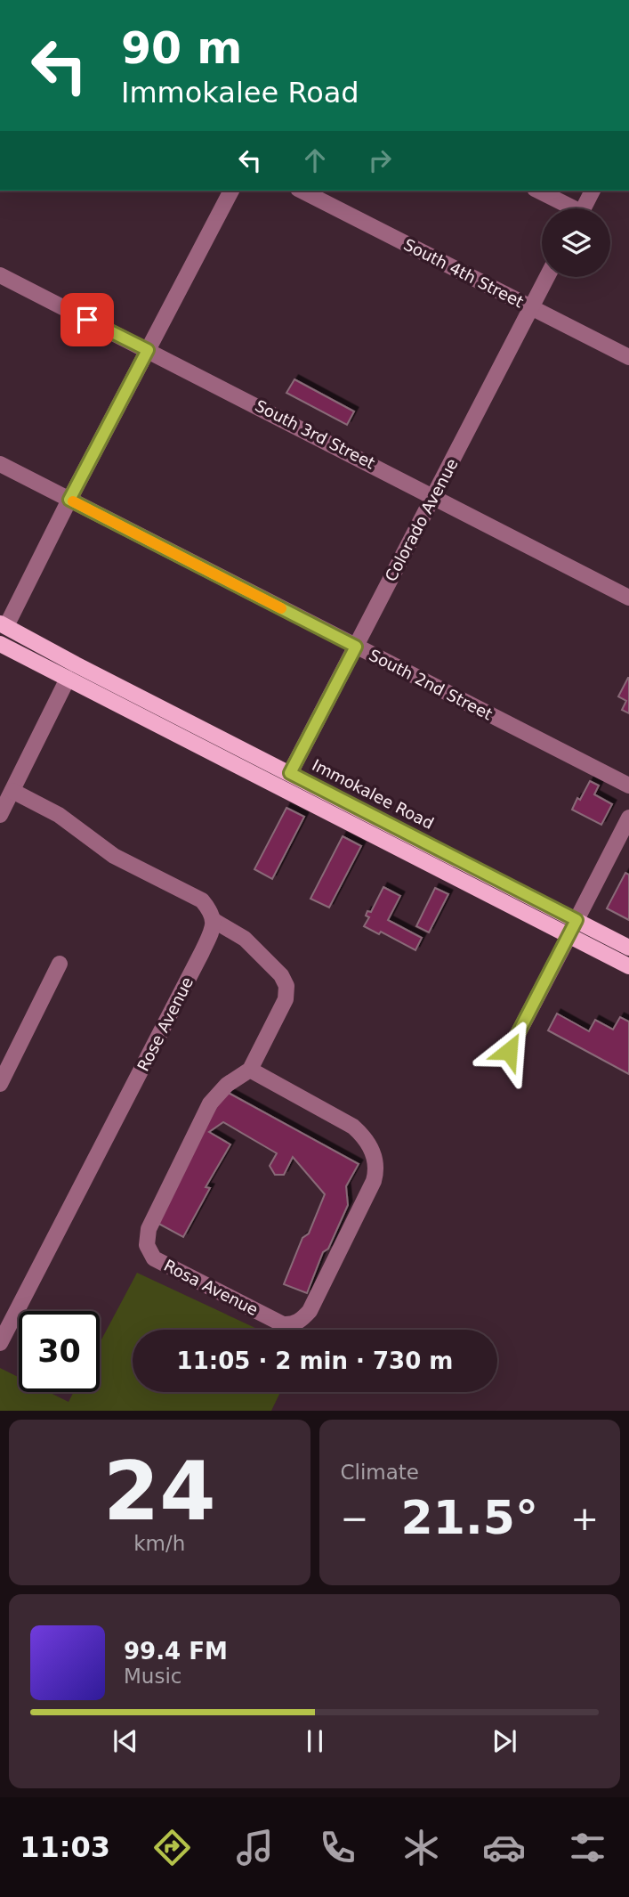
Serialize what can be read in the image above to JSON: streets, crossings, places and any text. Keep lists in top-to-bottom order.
{
  "streets": {
    "main road": ["Immokalee Road"],
    "street": [
      "South 4th Street",
      "South 3rd Street",
      "Colorado Avenue",
      "South 2nd Street",
      "Rose Avenue",
      "Rosa Avenue"
    ]
  },
  "crossings": [
    ["South 4th Street", "Colorado Avenue"],
    ["South 3rd Street", "Colorado Avenue"],
    ["Colorado Avenue", "South 2nd Street"],
    ["Colorado Avenue", "Immokalee Road"],
    ["Rose Avenue", "Rosa Avenue"]
  ],
  "page": {
    "turn": ["90 m", "Immokalee Road"],
    "limit": "30",
    "trip": "11:05 · 2 min · 730 m",
    "tile": [
      ["24", "km/h"],
      "Climate"
    ],
    "heat": ["−", "21.5°", "+"],
    "song": ["99.4 FM", "Music"],
    "tabs": "11:03"
  }
}
